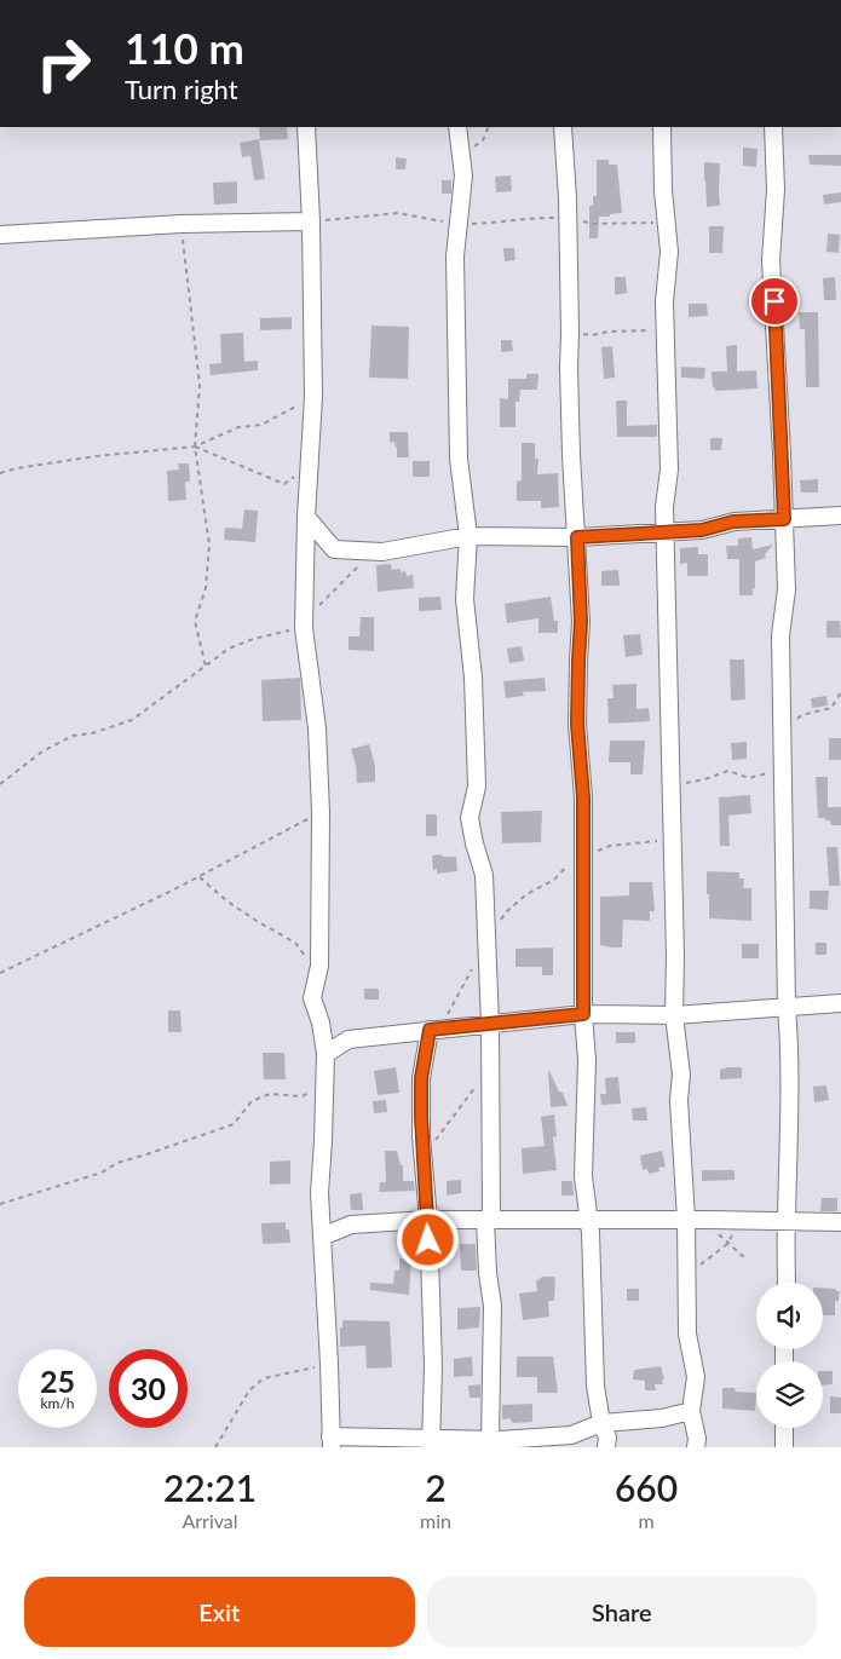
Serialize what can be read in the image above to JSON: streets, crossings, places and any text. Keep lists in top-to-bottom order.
{
  "page": {
    "turn": ["110 m", "Turn right"],
    "speed": "25 km/h",
    "limit": "30",
    "eta": [
      "22:21",
      "Arrival",
      "2",
      "min",
      "660",
      "m"
    ],
    "buttons": ["Exit", "Share"]
  }
}
